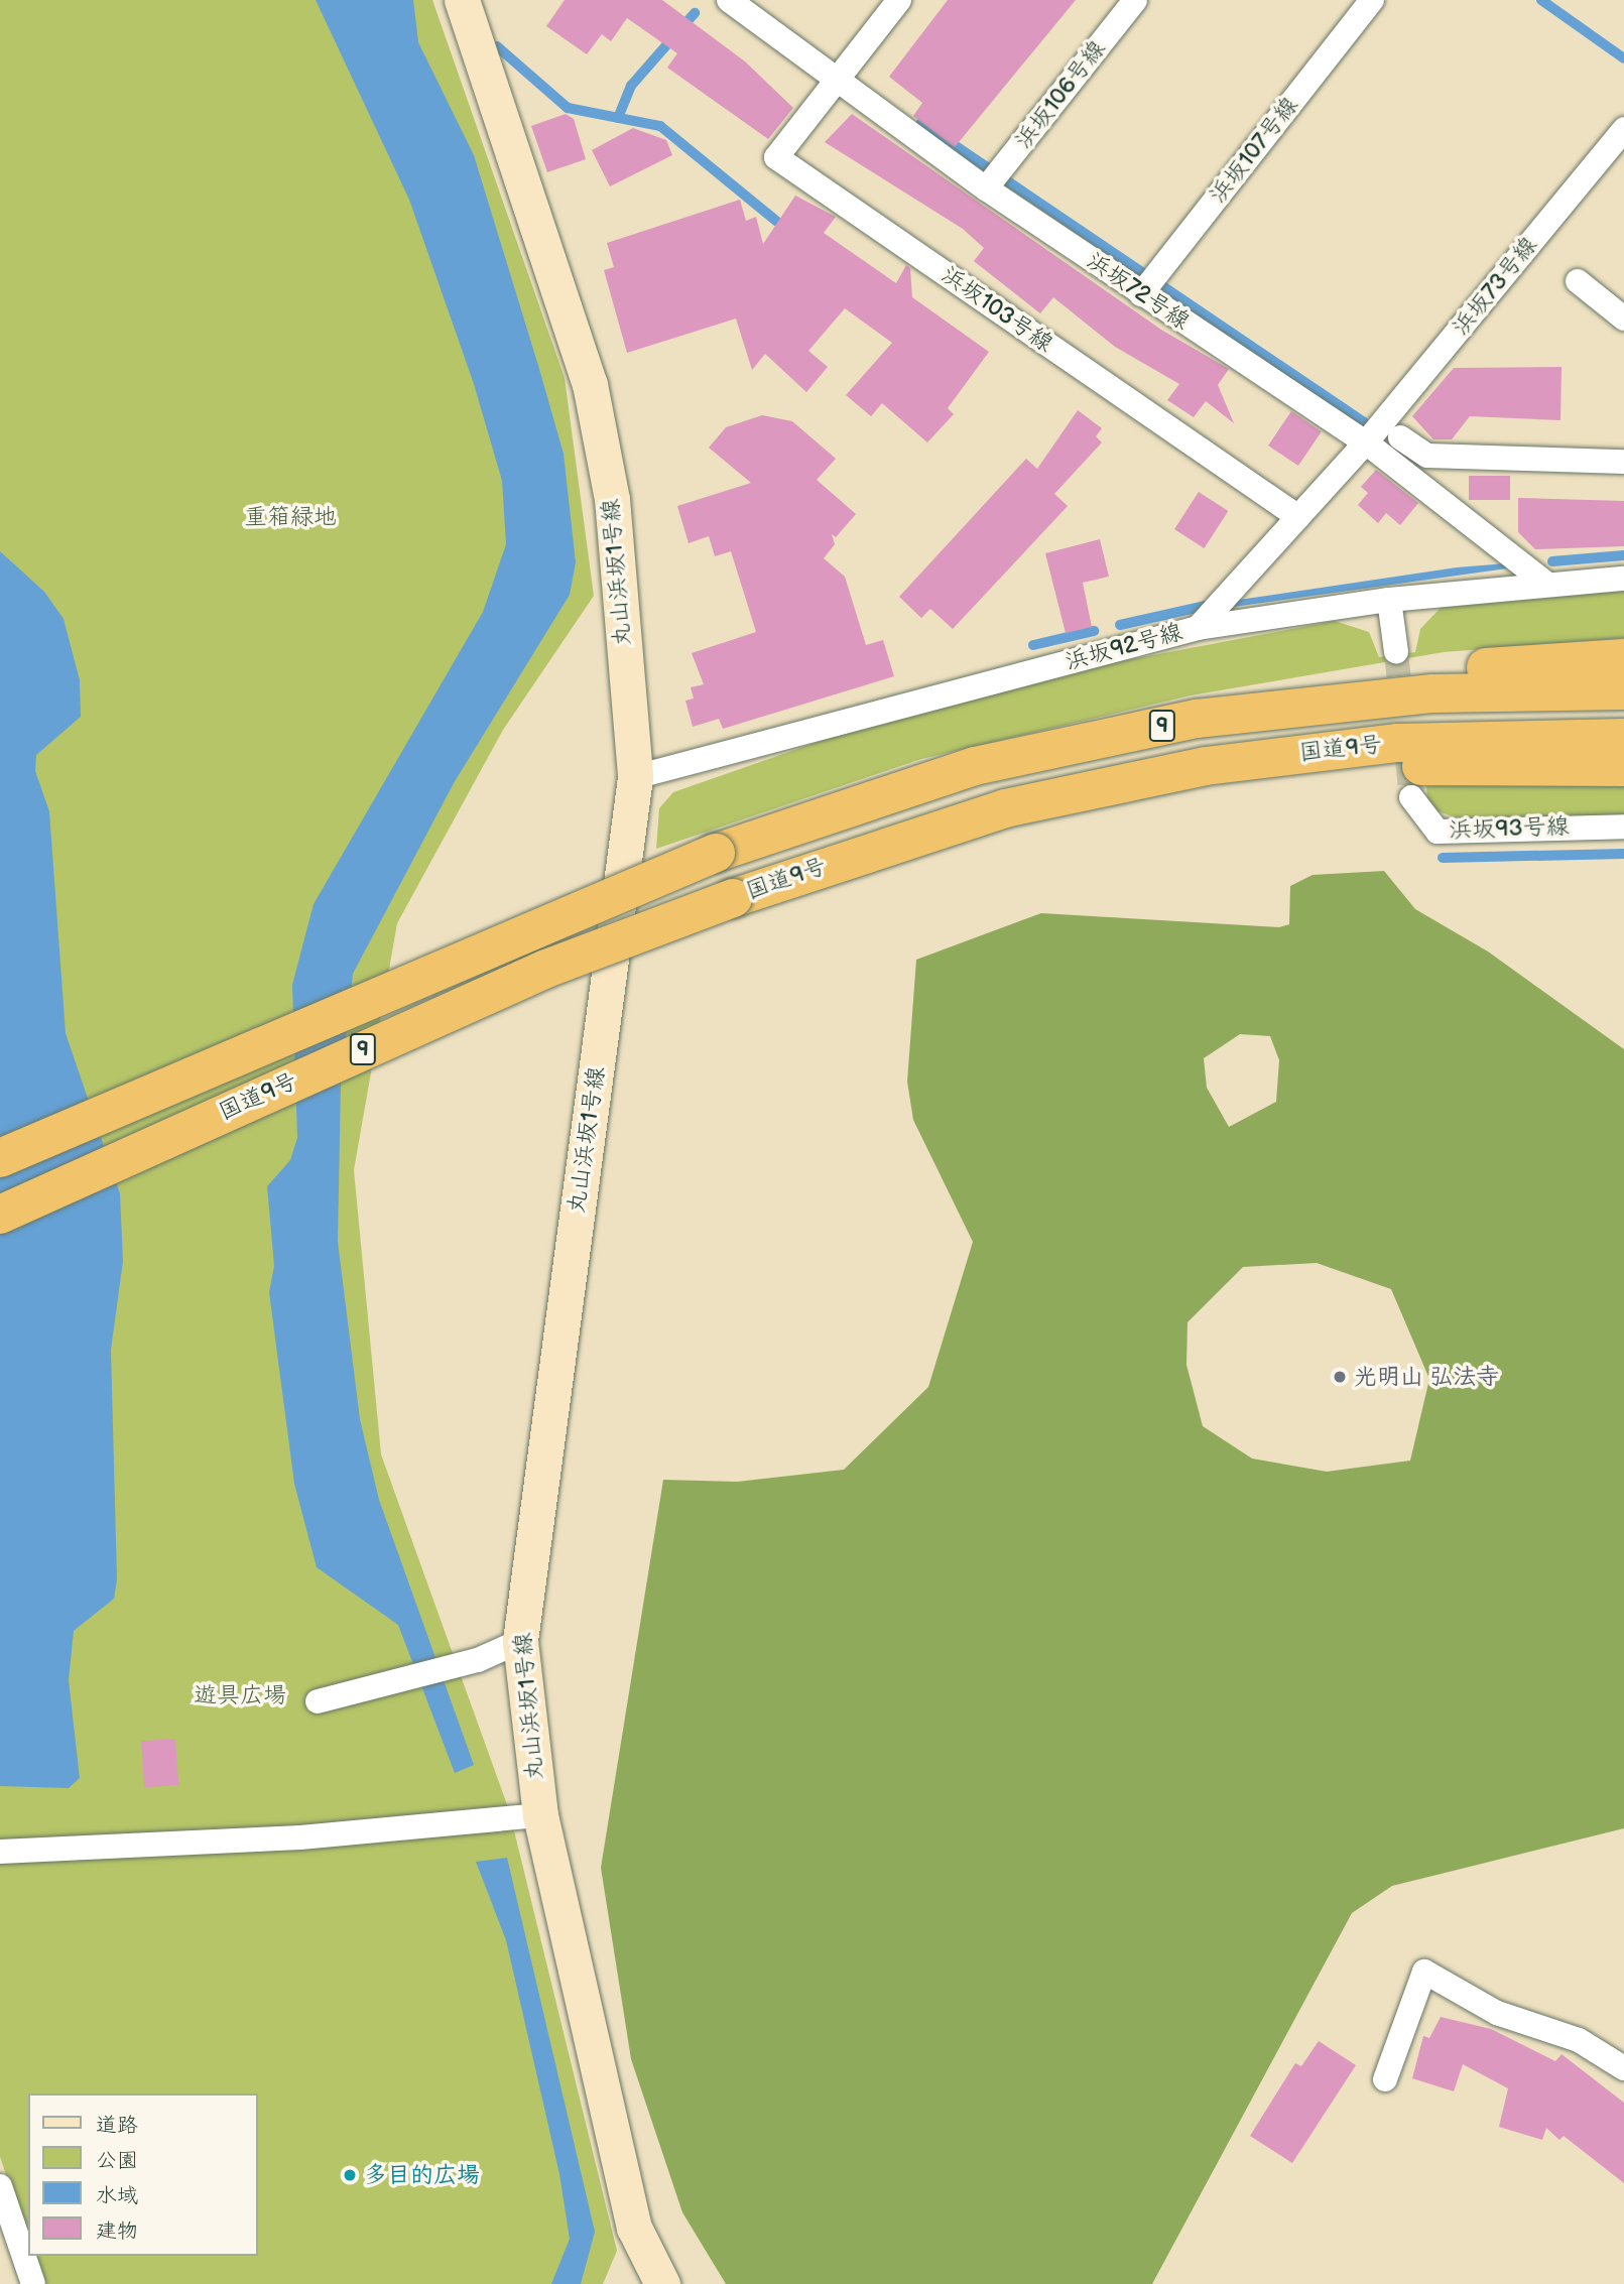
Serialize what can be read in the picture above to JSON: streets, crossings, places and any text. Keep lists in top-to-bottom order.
{
  "streets": {
    "highway": ["9", "国道9号"],
    "street": [
      "浜坂106号線",
      "浜坂107号線",
      "浜坂73号線",
      "浜坂72号線",
      "浜坂103号線",
      "丸山浜坂1号線",
      "浜坂92号線",
      "浜坂93号線"
    ]
  },
  "crossings": [
    ["浜坂106号線", "浜坂72号線"],
    ["浜坂107号線", "浜坂72号線"],
    ["浜坂73号線", "浜坂72号線"],
    ["浜坂73号線", "浜坂103号線"],
    ["浜坂73号線", "浜坂92号線"],
    ["浜坂72号線", "浜坂103号線"],
    ["浜坂72号線", "浜坂92号線"],
    ["丸山浜坂1号線", "浜坂92号線"]
  ],
  "parks": ["重箱緑地", "遊具広場"],
  "places": ["光明山 弘法寺", "多目的広場"],
  "legend": [
    "道路",
    "公園",
    "水域",
    "建物"
  ]
}
